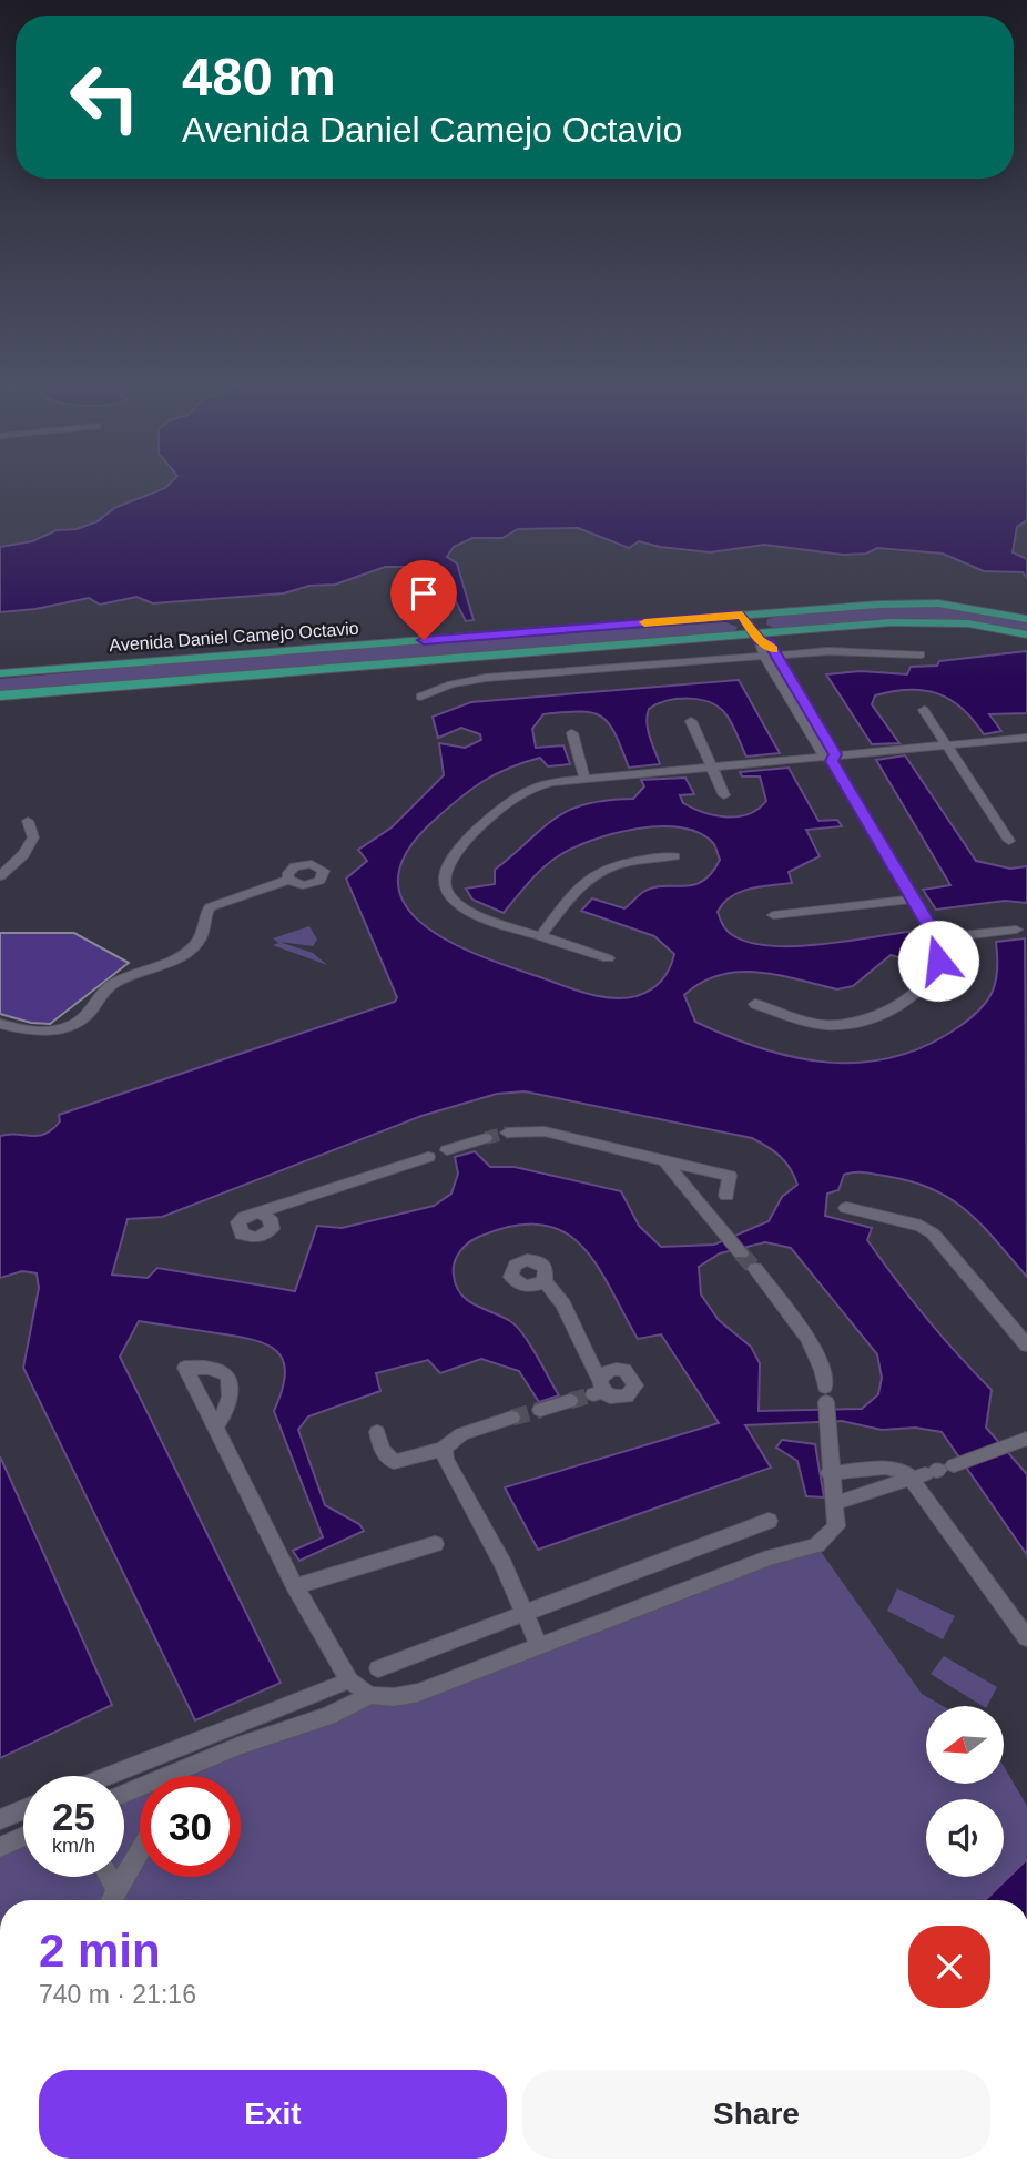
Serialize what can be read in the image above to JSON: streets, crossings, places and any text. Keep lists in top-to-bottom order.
{
  "streets": {
    "main road": ["Avenida Daniel Camejo Octavio"]
  },
  "north": "left",
  "page": {
    "turn": ["480 m", "Avenida Daniel Camejo Octavio"],
    "speed": "25 km/h",
    "limit": "30",
    "heading": ["2 min", "740 m · 21:16"],
    "buttons": ["Exit", "Share"]
  }
}
